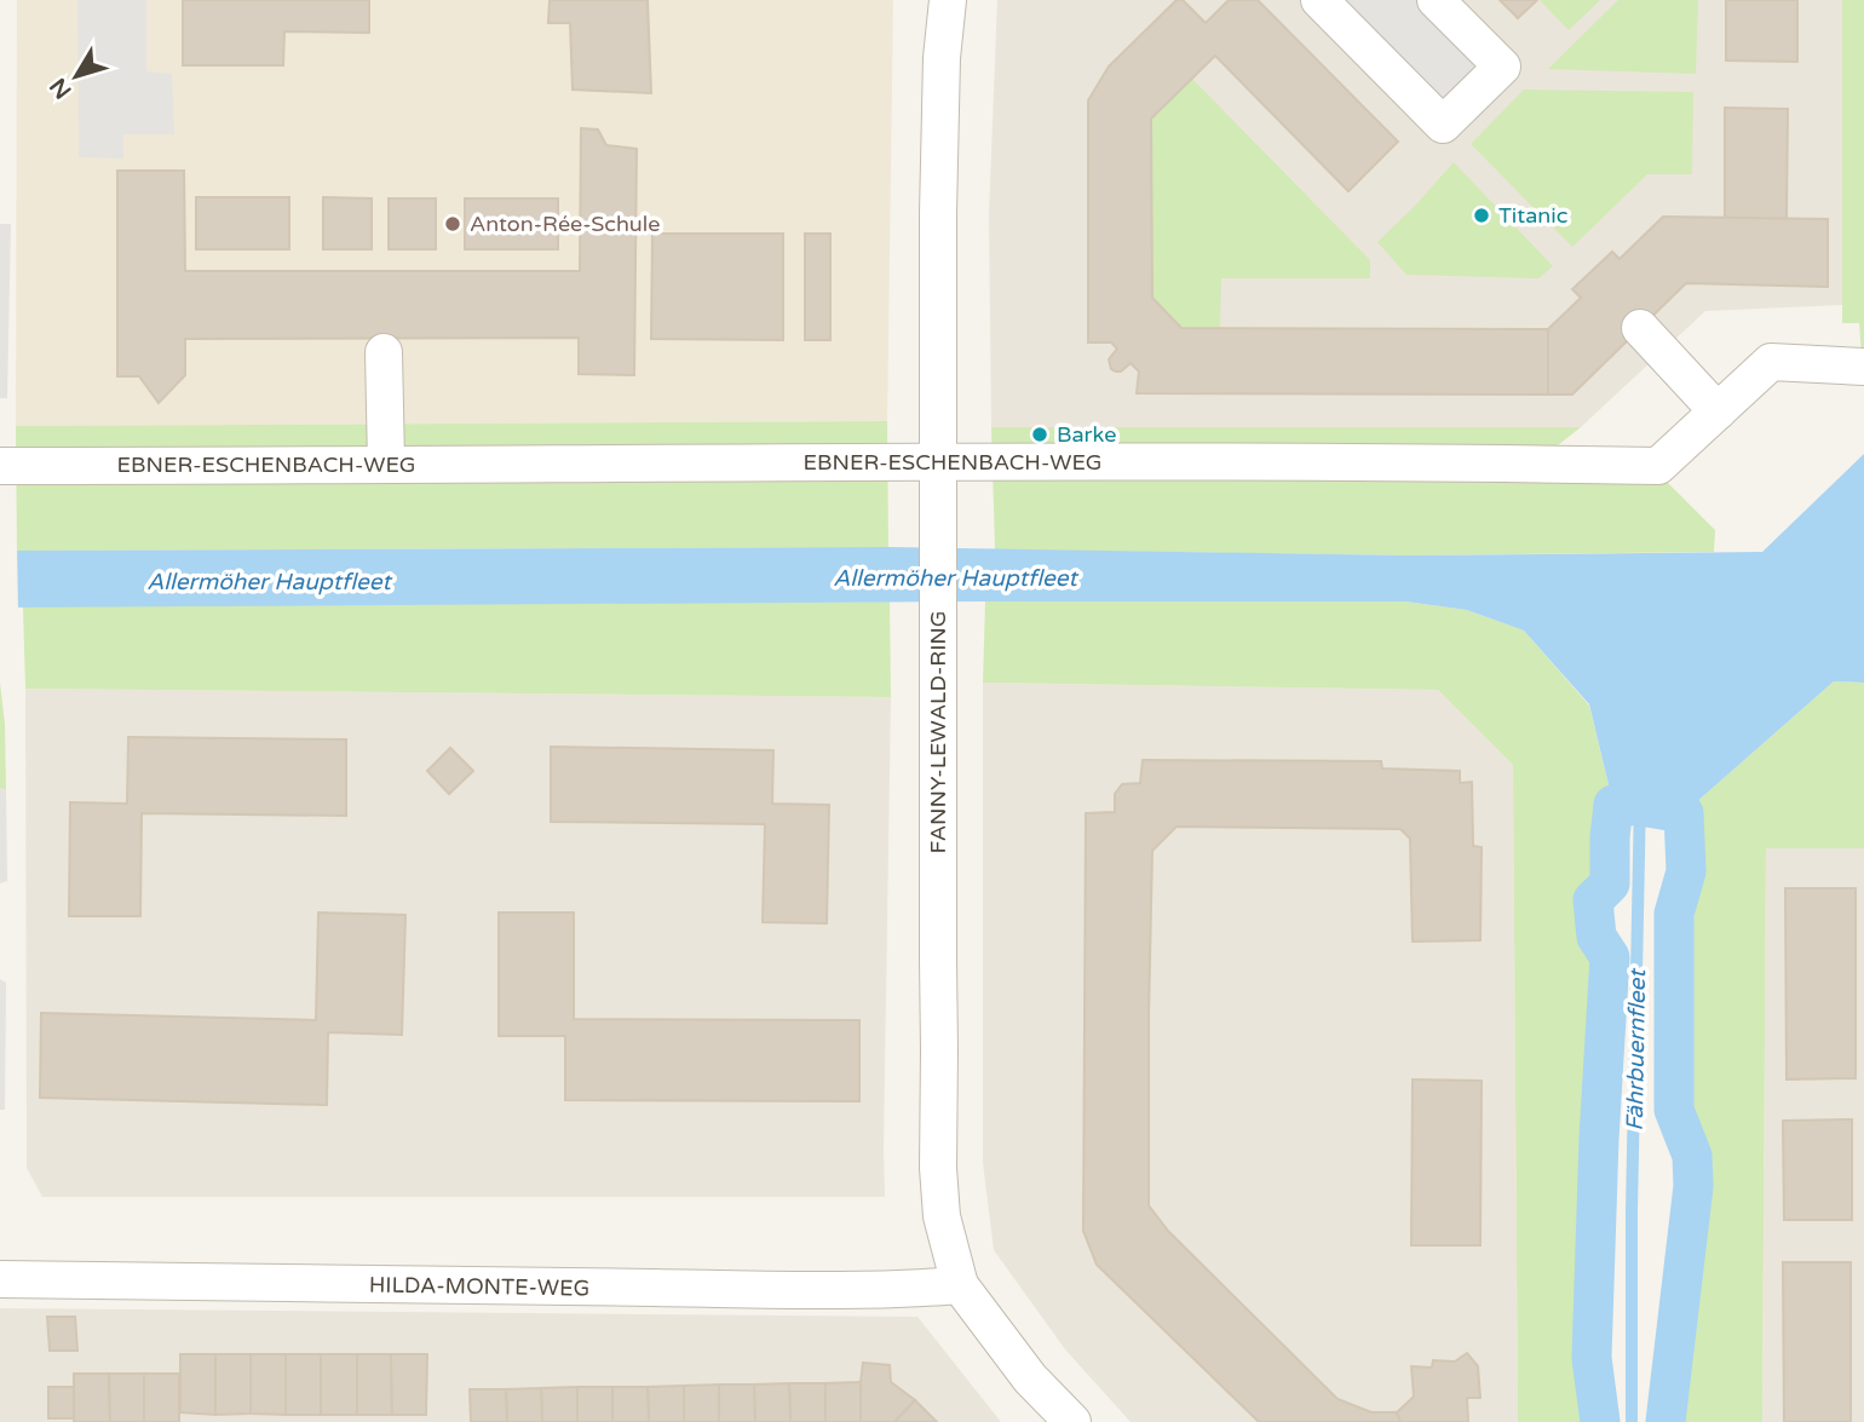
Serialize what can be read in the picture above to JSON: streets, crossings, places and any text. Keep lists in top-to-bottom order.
{
  "streets": {
    "street": ["EBNER-ESCHENBACH-WEG", "FANNY-LEWALD-RING", "HILDA-MONTE-WEG"]
  },
  "crossings": [
    ["EBNER-ESCHENBACH-WEG", "FANNY-LEWALD-RING"],
    ["FANNY-LEWALD-RING", "HILDA-MONTE-WEG"]
  ],
  "water": ["Allermöher Hauptfleet", "Fährbuernfleet"],
  "places": ["Titanic", "Anton-Rée-Schule", "Barke"],
  "north": "bottom left"
}
